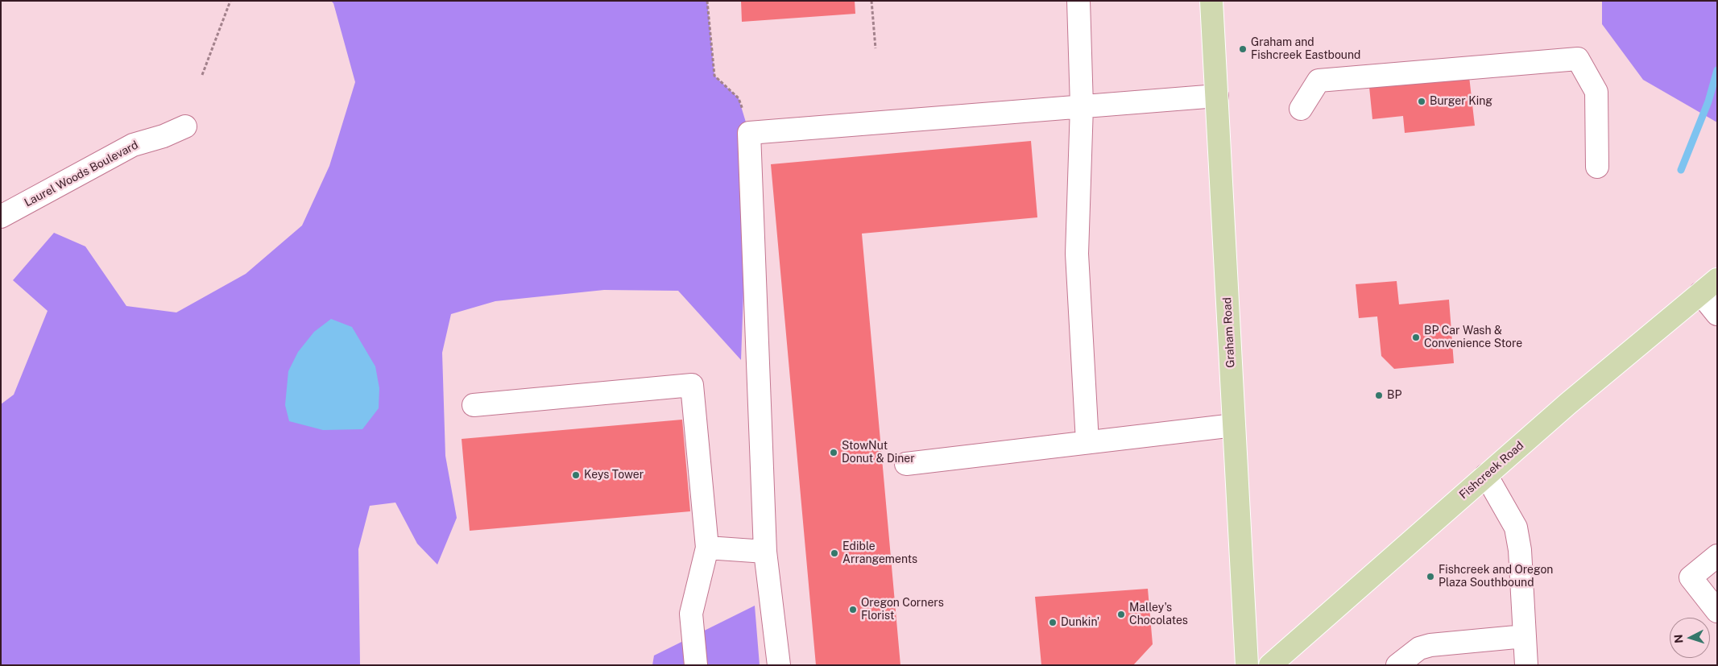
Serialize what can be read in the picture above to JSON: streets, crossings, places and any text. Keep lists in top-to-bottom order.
{
  "streets": {
    "main road": ["Graham Road", "Fishcreek Road"],
    "street": ["Laurel Woods Boulevard"]
  },
  "places": [
    "Graham and Fishcreek Eastbound",
    "Burger King",
    "BP Car Wash & Convenience Store",
    "BP",
    "StowNut Donut & Diner",
    "Keys Tower",
    "Edible Arrangements",
    "Fishcreek and Oregon Plaza Southbound",
    "Oregon Corners Florist",
    "Malley's Chocolates",
    "Dunkin'"
  ],
  "north": "left"
}
